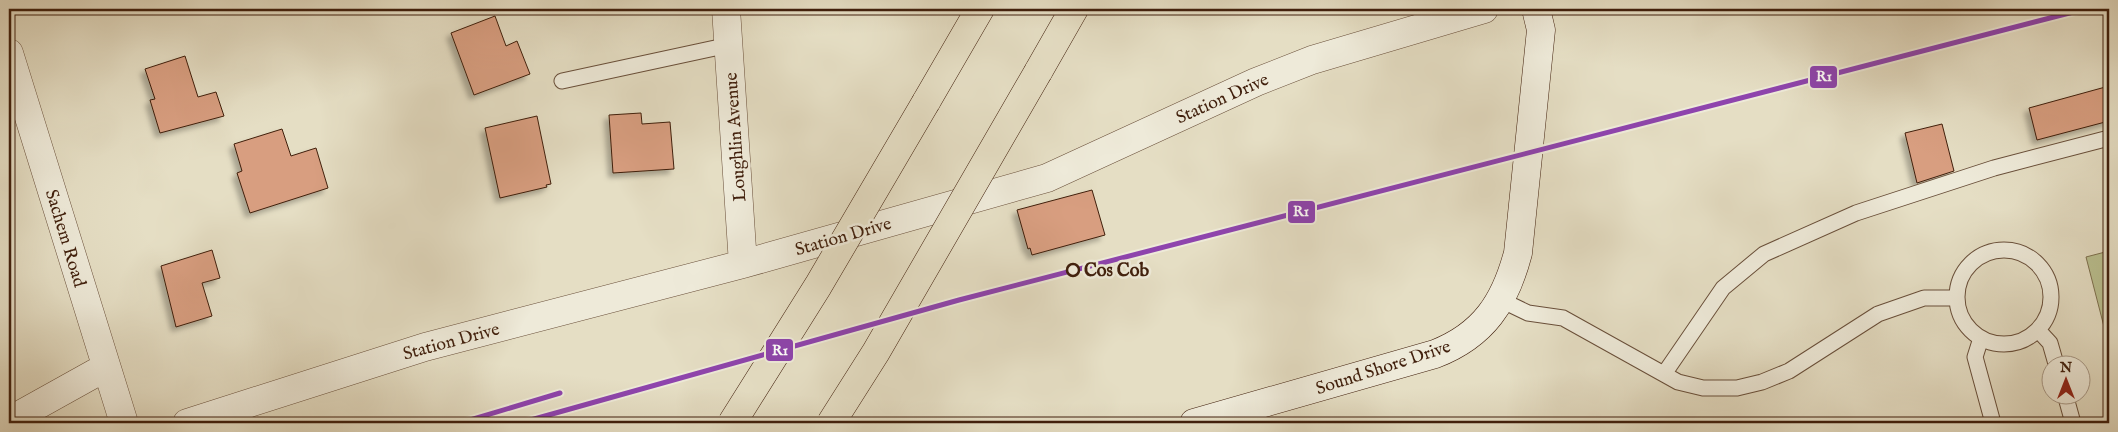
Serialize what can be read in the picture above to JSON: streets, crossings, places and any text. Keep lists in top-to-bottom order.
{
  "streets": {
    "street": [
      "Station Drive",
      "Loughlin Avenue",
      "Sachem Road",
      "Sound Shore Drive"
    ]
  },
  "crossings": [
    ["Station Drive", "Loughlin Avenue"]
  ],
  "places": ["Cos Cob"],
  "lines": ["transit line R1"],
  "north": "top"
}
